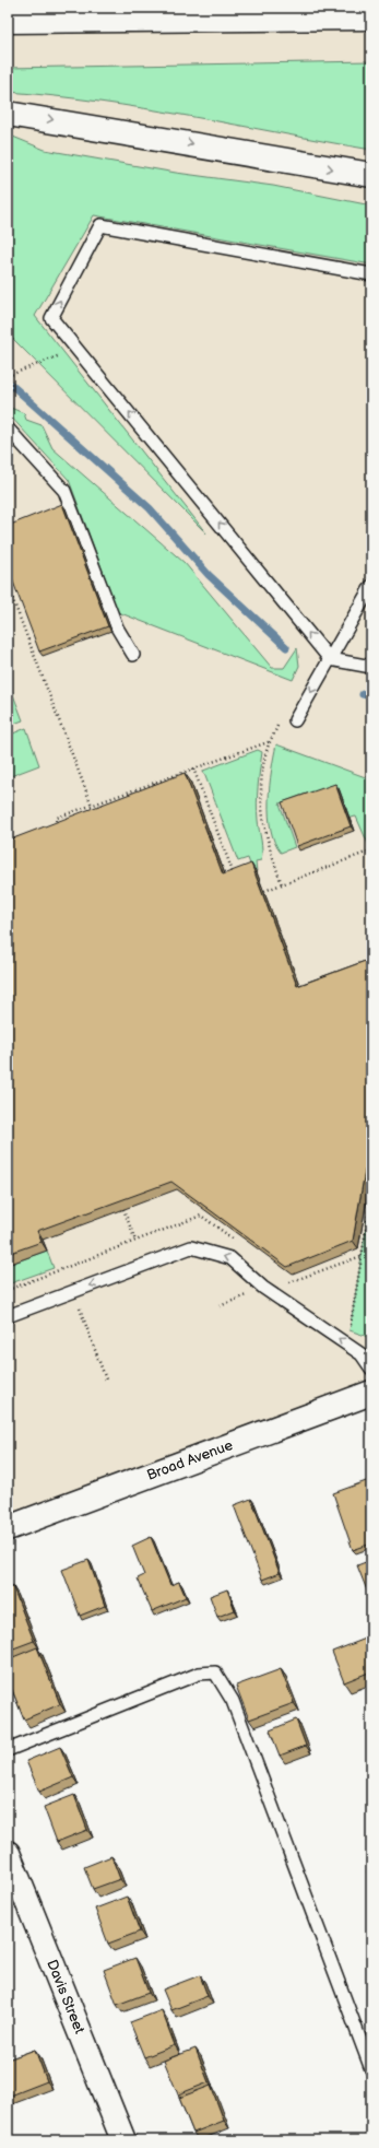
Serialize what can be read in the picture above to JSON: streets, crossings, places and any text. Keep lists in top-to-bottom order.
{
  "streets": {
    "main road": ["Broad Avenue", "Davis Street"]
  }
}
